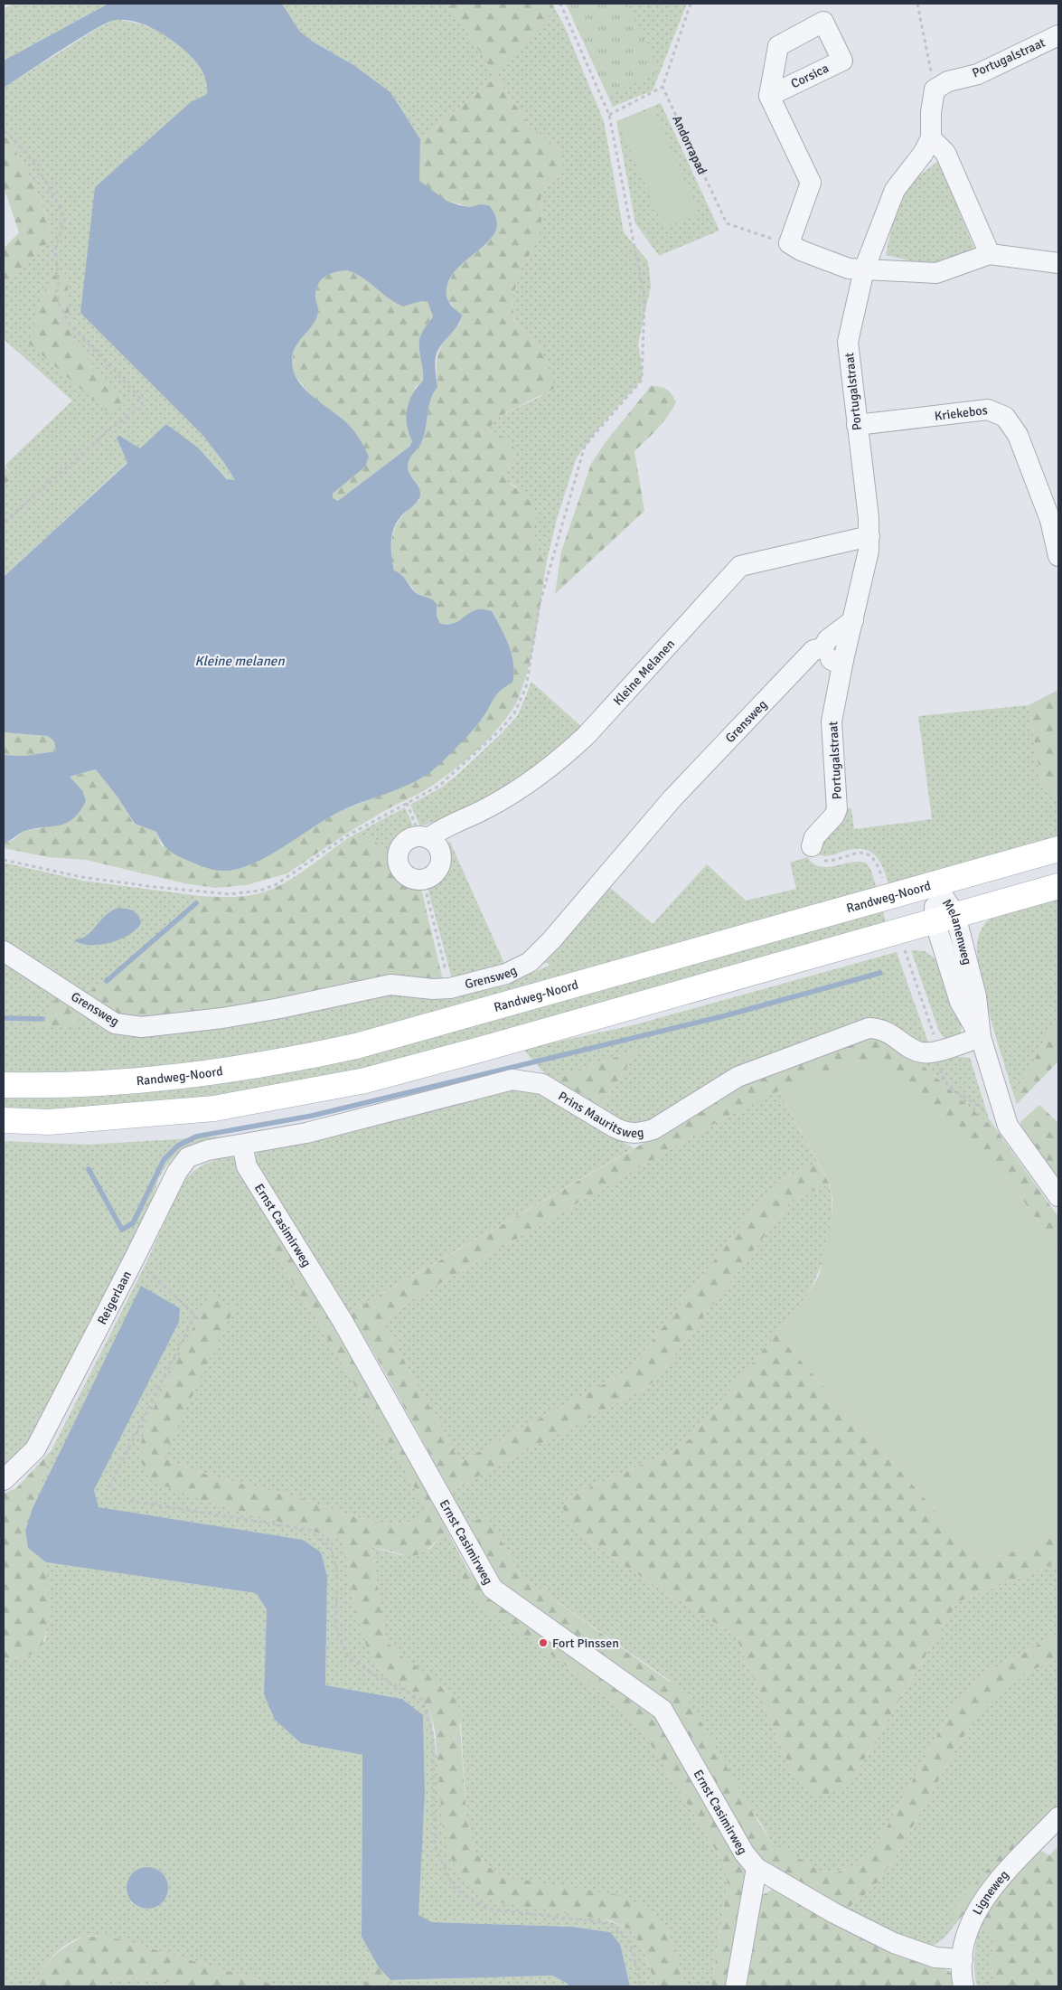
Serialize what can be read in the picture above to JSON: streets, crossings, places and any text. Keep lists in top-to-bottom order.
{
  "streets": {
    "main road": ["Randweg-Noord"],
    "street": [
      "Portugalstraat",
      "Kriekebos",
      "Kleine Melanen",
      "Grensweg",
      "Melanenweg",
      "Prins Mauritsweg",
      "Ernst Casimirweg",
      "Reigerlaan",
      "Ligneweg"
    ],
    "path": ["Andorrapad"]
  },
  "crossings": [
    ["Portugalstraat", "Kriekebos"],
    ["Portugalstraat", "Kleine Melanen"],
    ["Portugalstraat", "Grensweg"],
    ["Randweg-Noord", "Melanenweg"],
    ["Prins Mauritsweg", "Ernst Casimirweg"],
    ["Prins Mauritsweg", "Reigerlaan"],
    ["Ernst Casimirweg", "Reigerlaan"],
    ["Ernst Casimirweg", "Ligneweg"]
  ],
  "water": ["Kleine melanen"],
  "places": ["Fort Pinssen"]
}
